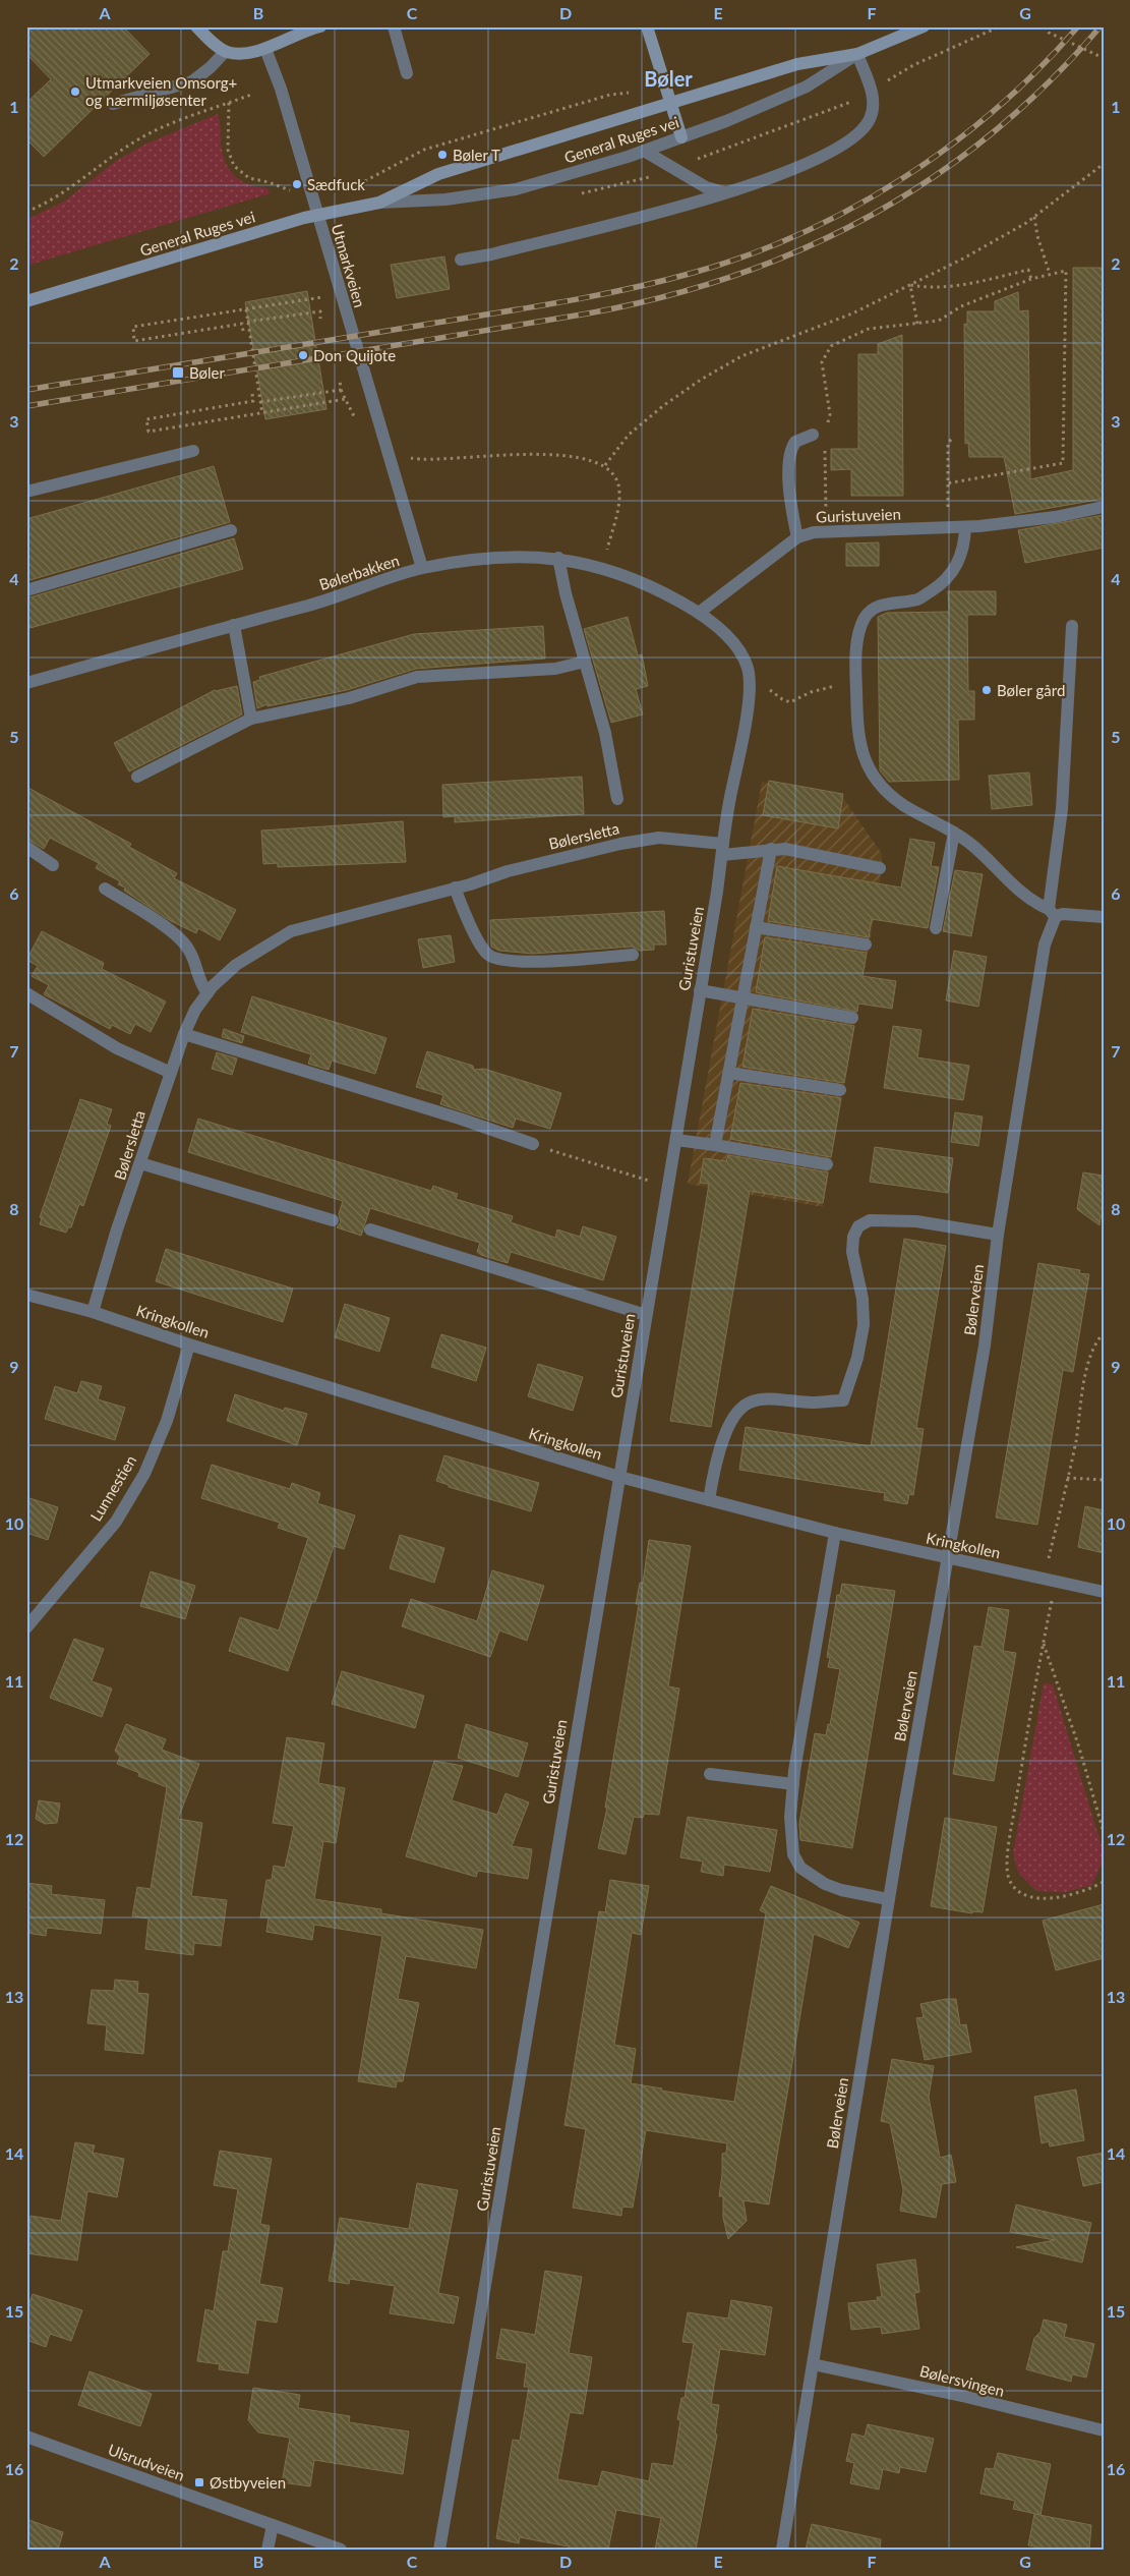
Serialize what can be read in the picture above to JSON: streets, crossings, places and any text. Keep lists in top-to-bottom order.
{
  "streets": {
    "main road": ["General Ruges vei"],
    "street": [
      "Utmarkveien",
      "Guristuveien",
      "Bølerbakken",
      "Bølersletta",
      "Bølerveien",
      "Kringkollen",
      "Lunnestien",
      "Bølersvingen",
      "Ulsrudveien"
    ]
  },
  "crossings": [
    ["Utmarkveien", "Bølerbakken"],
    ["Guristuveien", "Bølerbakken"],
    ["Guristuveien", "Bølersletta"],
    ["Guristuveien", "Kringkollen"],
    ["Bølersletta", "Kringkollen"],
    ["Bølerveien", "Kringkollen"],
    ["Bølerveien", "Bølersvingen"],
    ["Kringkollen", "Lunnestien"]
  ],
  "districts": ["Bøler"],
  "places": {
    "other": [
      "Utmarkveien Omsorg+ og nærmiljøsenter",
      "Bøler T",
      "Sædfuck",
      "Don Quijote",
      "Bøler gård"
    ],
    "transit": ["Bøler", "Østbyveien"]
  },
  "grid": {
    "columns": [
      "A",
      "B",
      "C",
      "D",
      "E",
      "F",
      "G"
    ],
    "rows": [
      "1",
      "2",
      "3",
      "4",
      "5",
      "6",
      "7",
      "8",
      "9",
      "10",
      "11",
      "12",
      "13",
      "14",
      "15",
      "16"
    ]
  }
}
